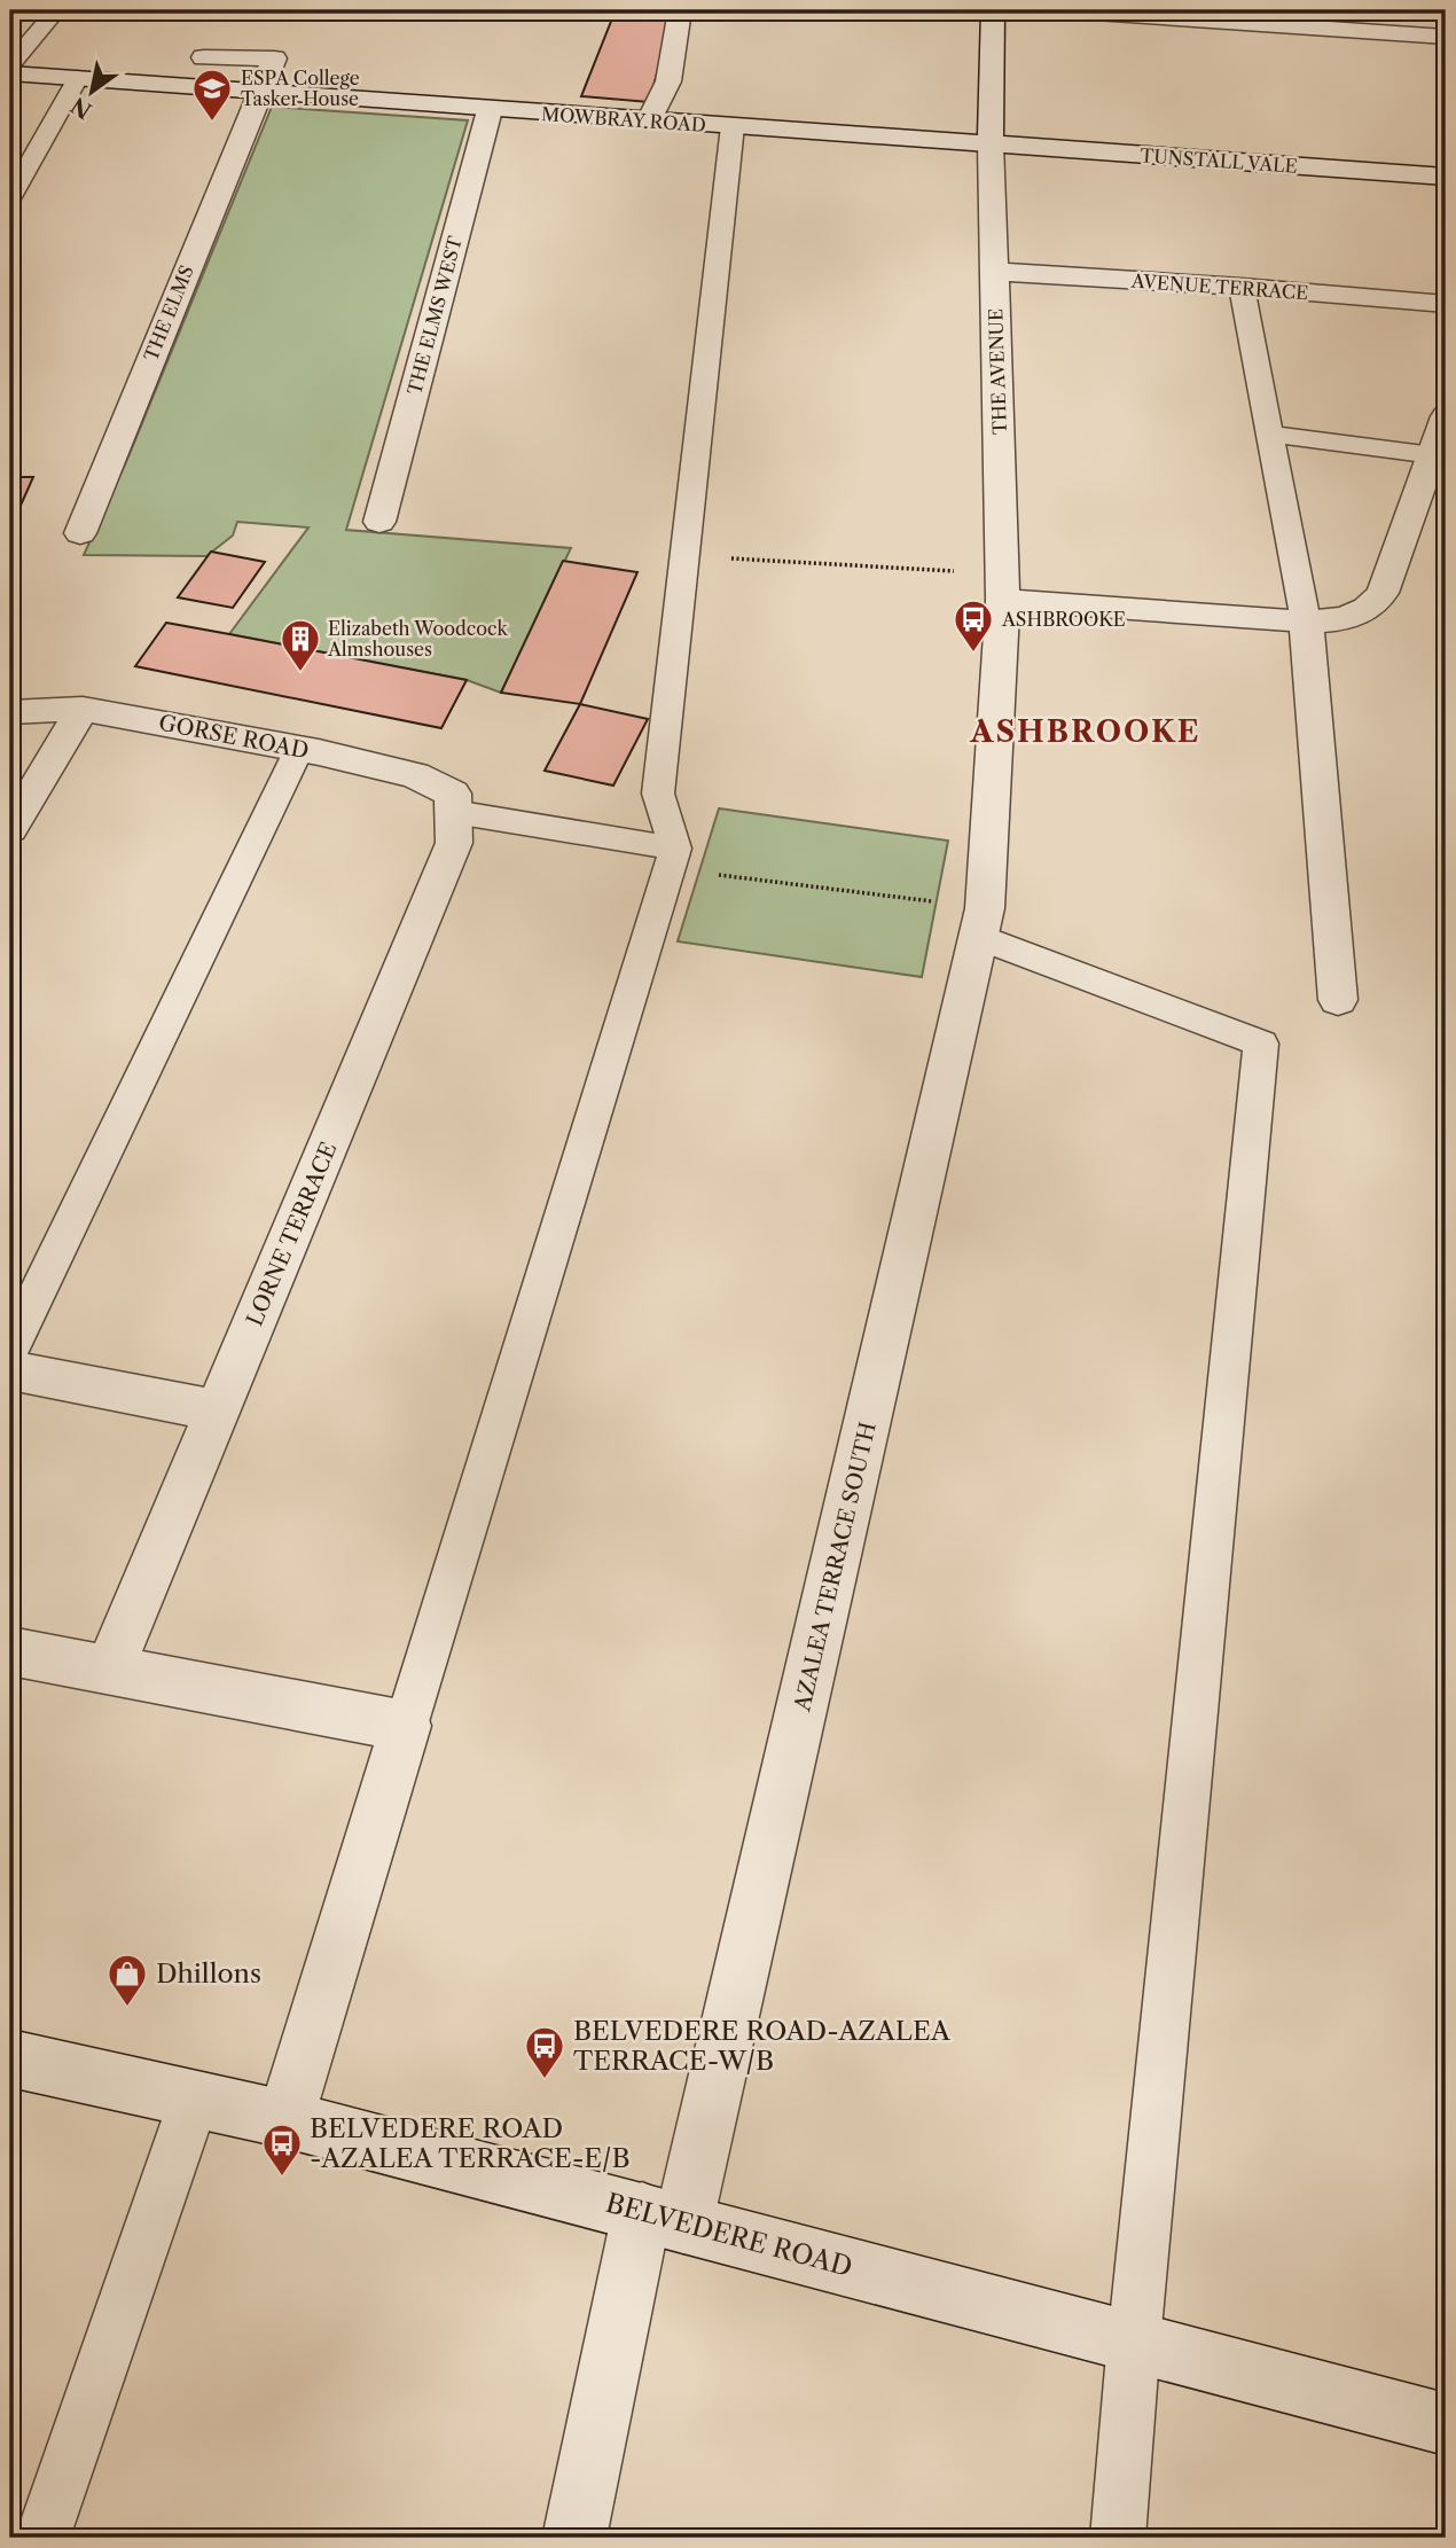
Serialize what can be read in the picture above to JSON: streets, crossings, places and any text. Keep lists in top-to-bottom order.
{
  "streets": {
    "street": [
      "MOWBRAY ROAD",
      "TUNSTALL VALE",
      "AVENUE TERRACE",
      "THE ELMS",
      "THE ELMS WEST",
      "THE AVENUE",
      "GORSE ROAD",
      "LORNE TERRACE",
      "AZALEA TERRACE SOUTH",
      "BELVEDERE ROAD"
    ]
  },
  "crossings": [
    ["MOWBRAY ROAD", "TUNSTALL VALE"],
    ["MOWBRAY ROAD", "THE ELMS"],
    ["MOWBRAY ROAD", "THE ELMS WEST"],
    ["MOWBRAY ROAD", "THE AVENUE"],
    ["TUNSTALL VALE", "THE AVENUE"],
    ["AVENUE TERRACE", "THE AVENUE"],
    ["THE AVENUE", "AZALEA TERRACE SOUTH"],
    ["GORSE ROAD", "LORNE TERRACE"],
    ["AZALEA TERRACE SOUTH", "BELVEDERE ROAD"]
  ],
  "districts": ["ASHBROOKE"],
  "places": {
    "school or university": ["ESPA College Tasker House"],
    "bus stop": ["ASHBROOKE", "BELVEDERE ROAD-AZALEA TERRACE-W/B", "BELVEDERE ROAD -AZALEA TERRACE-E/B"],
    "building": ["Elizabeth Woodcock Almshouses"],
    "shop": ["Dhillons"]
  },
  "north": "bottom left"
}
